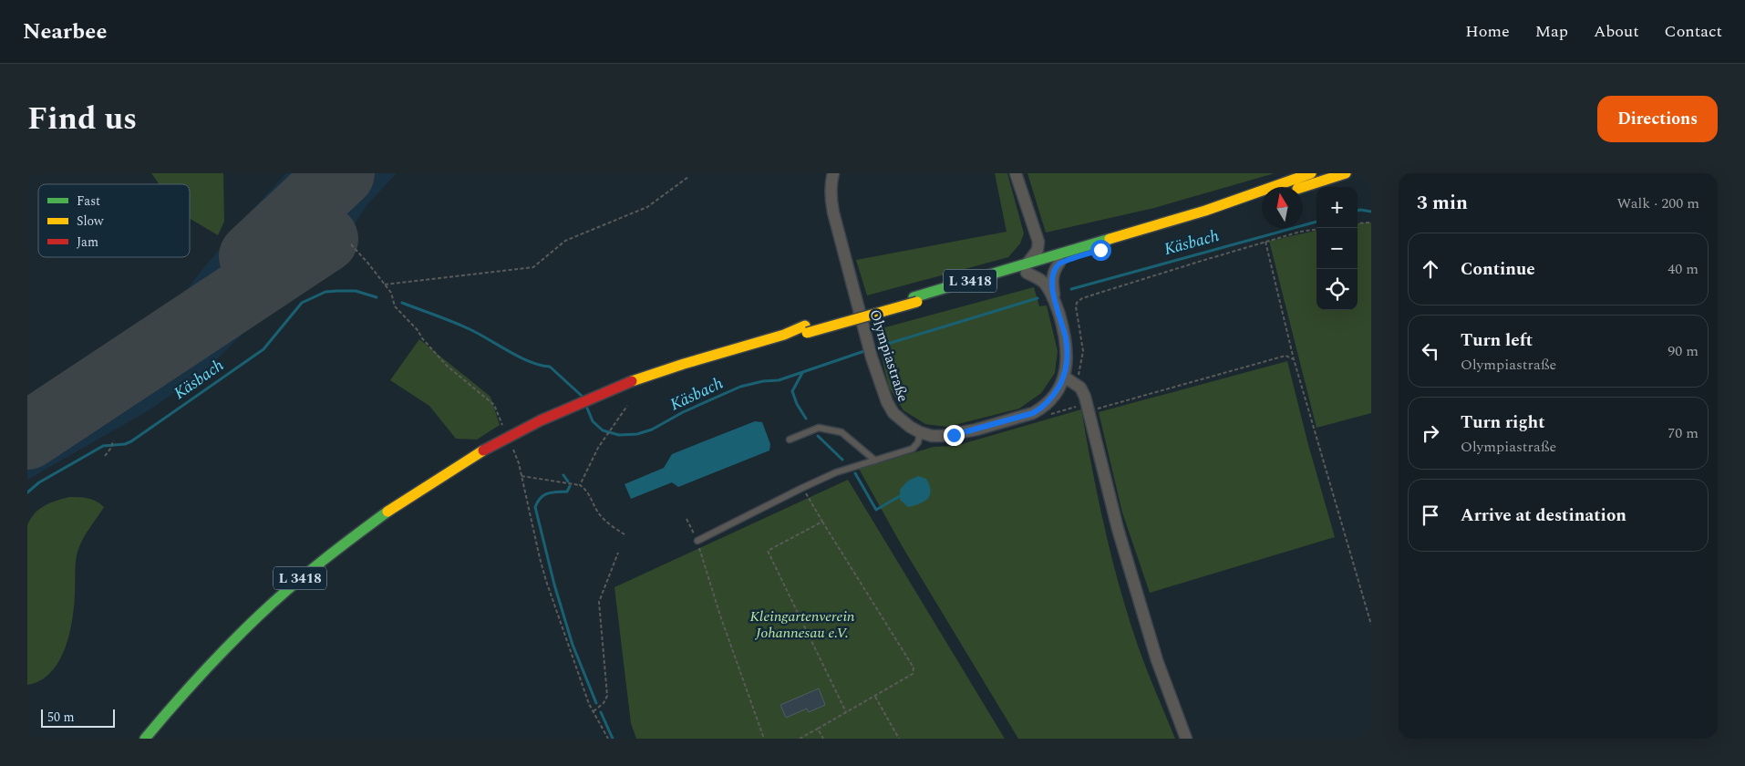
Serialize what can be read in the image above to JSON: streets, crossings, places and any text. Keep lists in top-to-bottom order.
{
  "streets": {
    "main road": ["L 3418"],
    "street": ["Olympiastraße"]
  },
  "crossings": [
    ["L 3418", "Olympiastraße"]
  ],
  "water": ["Käsbach"],
  "parks": ["Kleingartenverein Johannesau e.V."],
  "legend": ["Fast", "Slow", "Jam"],
  "scale_bar": "50 m",
  "north": "top",
  "page": {
    "header": "Nearbee",
    "nav": [
      "Home",
      "Map",
      "About",
      "Contact"
    ],
    "title": "Find us",
    "buttons": "Directions",
    "heading": ["3 min", "Walk · 200 m"],
    "map_buttons": ["+", "−"],
    "list": [
      ["Continue", "40 m"],
      ["Turn left", "Olympiastraße", "90 m"],
      ["Turn right", "Olympiastraße", "70 m"],
      "Arrive at destination"
    ],
    "scale": "50 m"
  }
}
